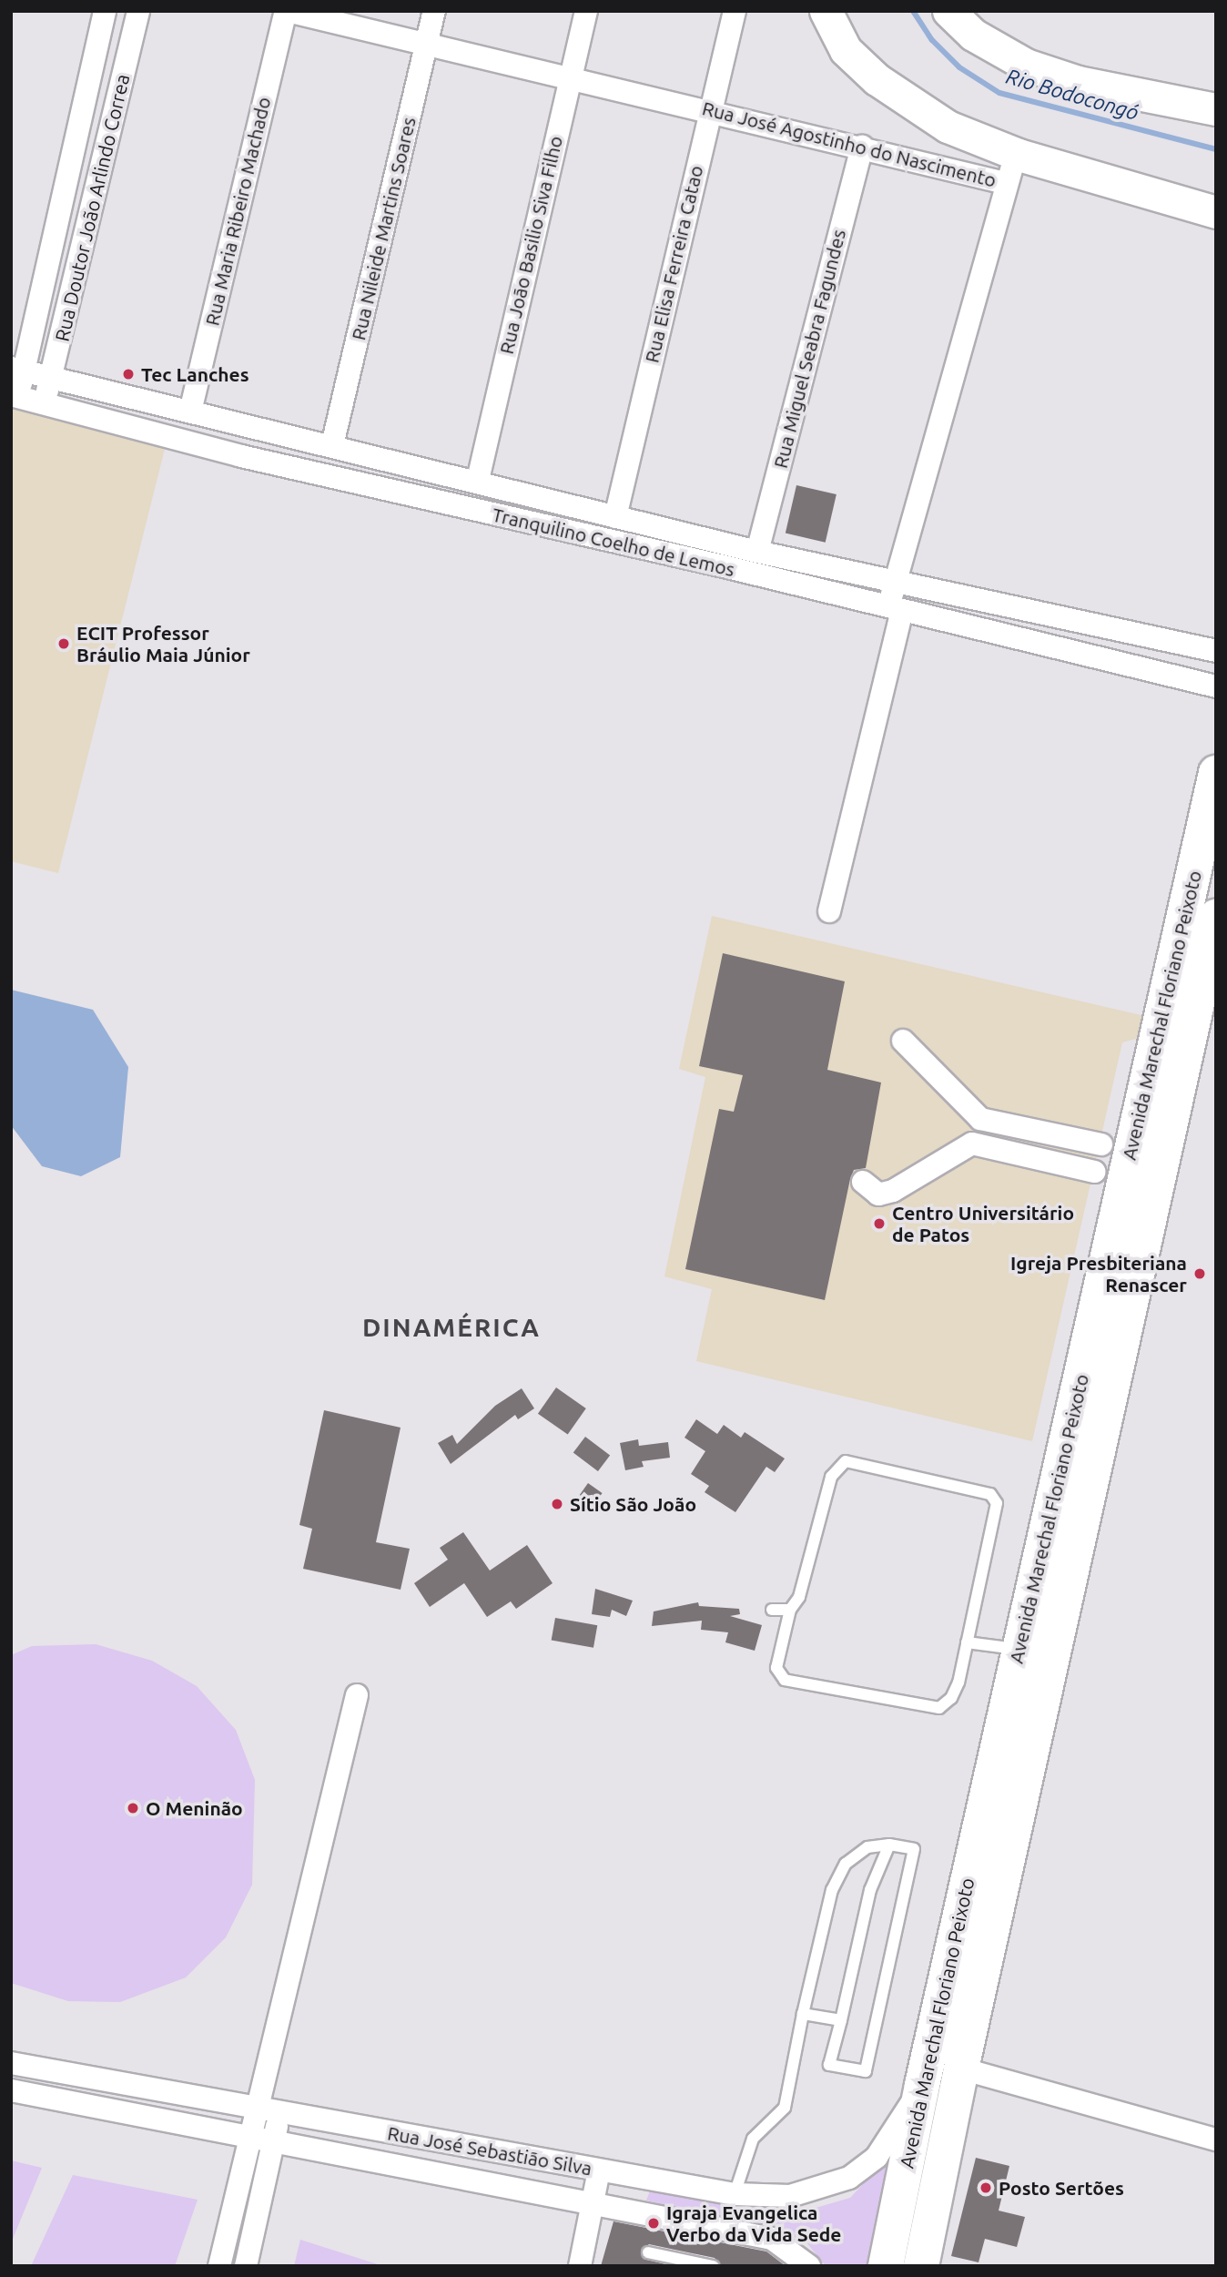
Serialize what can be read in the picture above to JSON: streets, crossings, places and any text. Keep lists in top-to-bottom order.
{
  "streets": {
    "main road": ["Avenida Marechal Floriano Peixoto"],
    "street": [
      "Rua José Agostinho do Nascimento",
      "Rua Doutor João Arlindo Correa",
      "Rua Maria Ribeiro Machado",
      "Rua Nileide Martins Soares",
      "Rua João Basilio Siva Filho",
      "Rua Elisa Ferreira Catao",
      "Rua Miguel Seabra Fagundes",
      "Tranquilino Coelho de Lemos",
      "Rua José Sebastião Silva"
    ]
  },
  "crossings": [
    ["Rua José Agostinho do Nascimento", "Rua Maria Ribeiro Machado"],
    ["Rua José Agostinho do Nascimento", "Rua Nileide Martins Soares"],
    ["Rua José Agostinho do Nascimento", "Rua João Basilio Siva Filho"],
    ["Rua José Agostinho do Nascimento", "Rua Elisa Ferreira Catao"],
    ["Rua José Agostinho do Nascimento", "Rua Miguel Seabra Fagundes"],
    ["Rua José Agostinho do Nascimento", "Tranquilino Coelho de Lemos"],
    ["Rua Doutor João Arlindo Correa", "Tranquilino Coelho de Lemos"],
    ["Rua Maria Ribeiro Machado", "Tranquilino Coelho de Lemos"],
    ["Rua Nileide Martins Soares", "Tranquilino Coelho de Lemos"],
    ["Rua João Basilio Siva Filho", "Tranquilino Coelho de Lemos"],
    ["Rua Elisa Ferreira Catao", "Tranquilino Coelho de Lemos"],
    ["Rua Miguel Seabra Fagundes", "Tranquilino Coelho de Lemos"],
    ["Avenida Marechal Floriano Peixoto", "Rua José Sebastião Silva"]
  ],
  "districts": ["DINAMÉRICA"],
  "water": ["Rio Bodocongó"],
  "places": [
    "Tec Lanches",
    "ECIT Professor Bráulio Maia Júnior",
    "Centro Universitário de Patos",
    "Igreja Presbiteriana Renascer",
    "Sítio São João",
    "O Meninão",
    "Posto Sertões",
    "Igraja Evangelica Verbo da Vida Sede"
  ]
}
